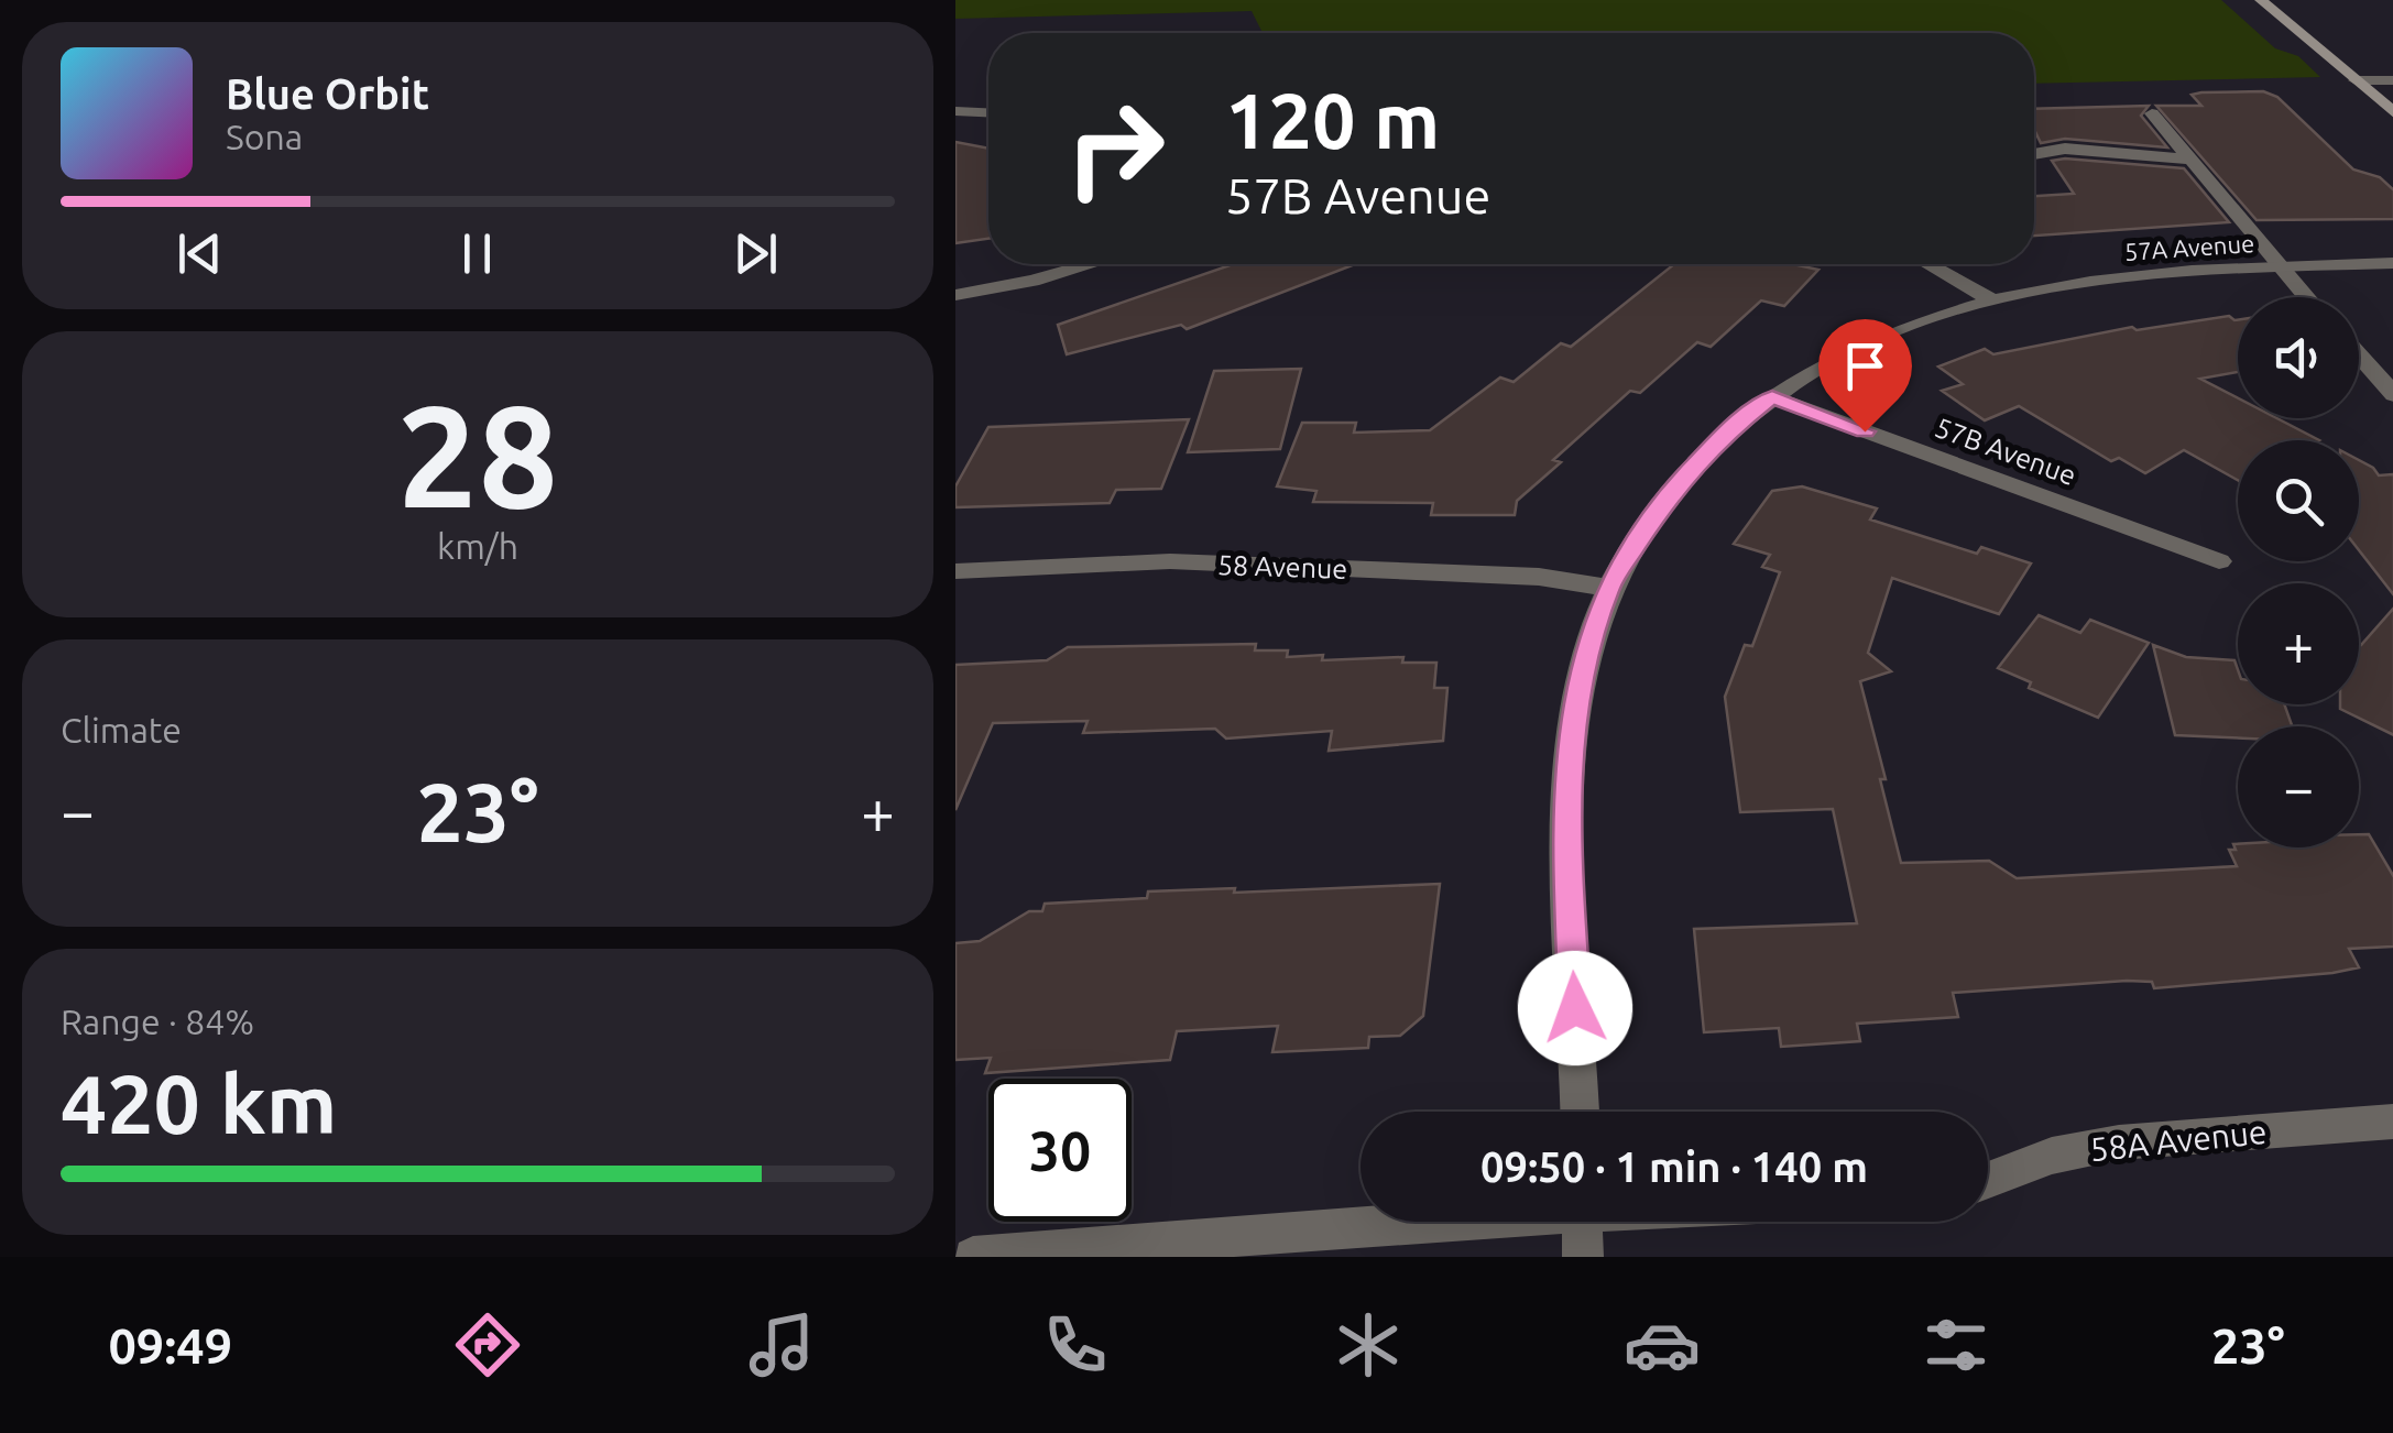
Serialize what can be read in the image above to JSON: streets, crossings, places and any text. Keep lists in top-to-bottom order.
{
  "streets": {
    "street": [
      "57A Avenue",
      "57B Avenue",
      "58 Avenue",
      "58A Avenue"
    ]
  },
  "crossings": [
    ["57A Avenue", "57B Avenue"],
    ["57A Avenue", "58 Avenue"]
  ],
  "page": {
    "turn": ["120 m", "57B Avenue"],
    "song": ["Blue Orbit", "Sona"],
    "map_buttons": ["+", "−"],
    "tile": [
      ["28", "km/h"],
      "Climate",
      ["Range · 84%", "420 km"]
    ],
    "heat": ["−", "23°", "+"],
    "limit": "30",
    "trip": "09:50 · 1 min · 140 m",
    "tabs": ["09:49", "23°"]
  }
}
